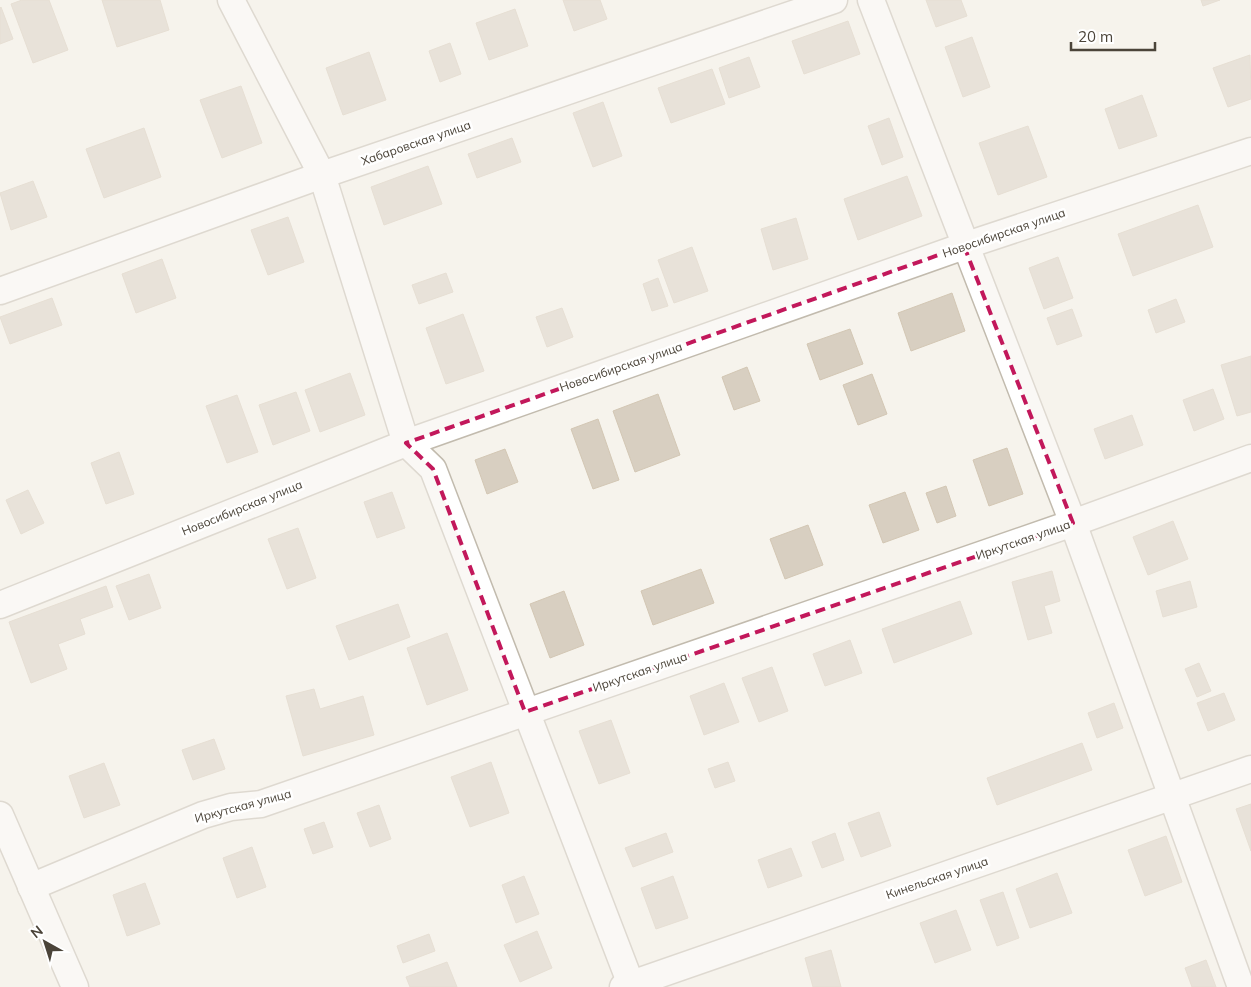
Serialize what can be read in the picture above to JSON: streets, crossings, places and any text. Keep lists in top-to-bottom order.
{
  "streets": {
    "street": [
      "Хабаровская улица",
      "Новосибирская улица",
      "Иркутская улица",
      "Кинельская улица"
    ]
  },
  "scale_bar": "20 m",
  "north": "top left"
}
